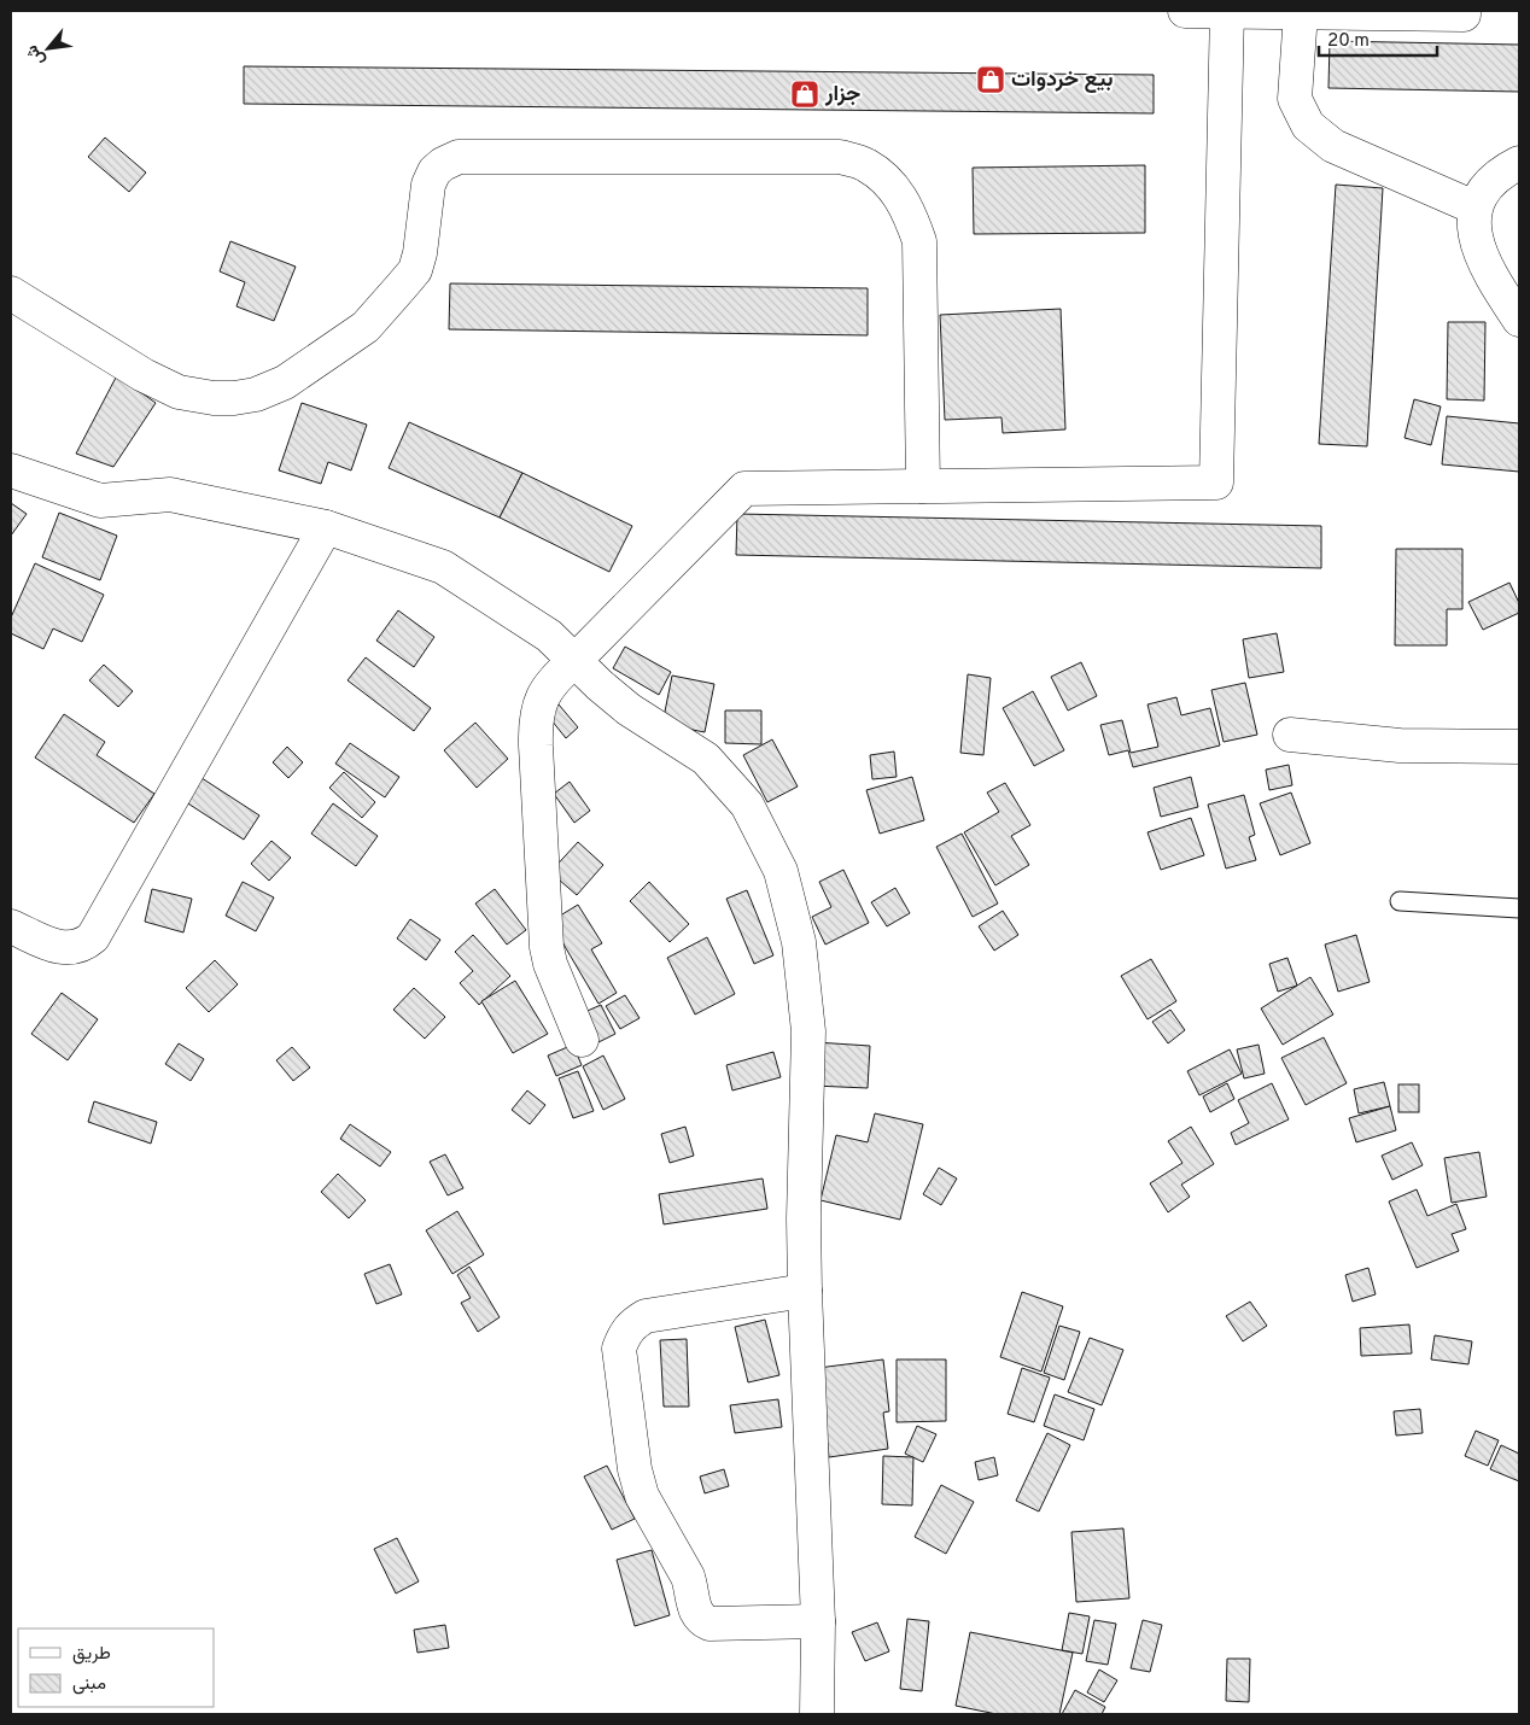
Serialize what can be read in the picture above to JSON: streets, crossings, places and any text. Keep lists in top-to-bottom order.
{
  "places": {
    "shop": ["بيع خردوات", "جزار"]
  },
  "legend": ["طريق", "مبنى"],
  "scale_bar": "20 m",
  "north": "bottom left"
}
